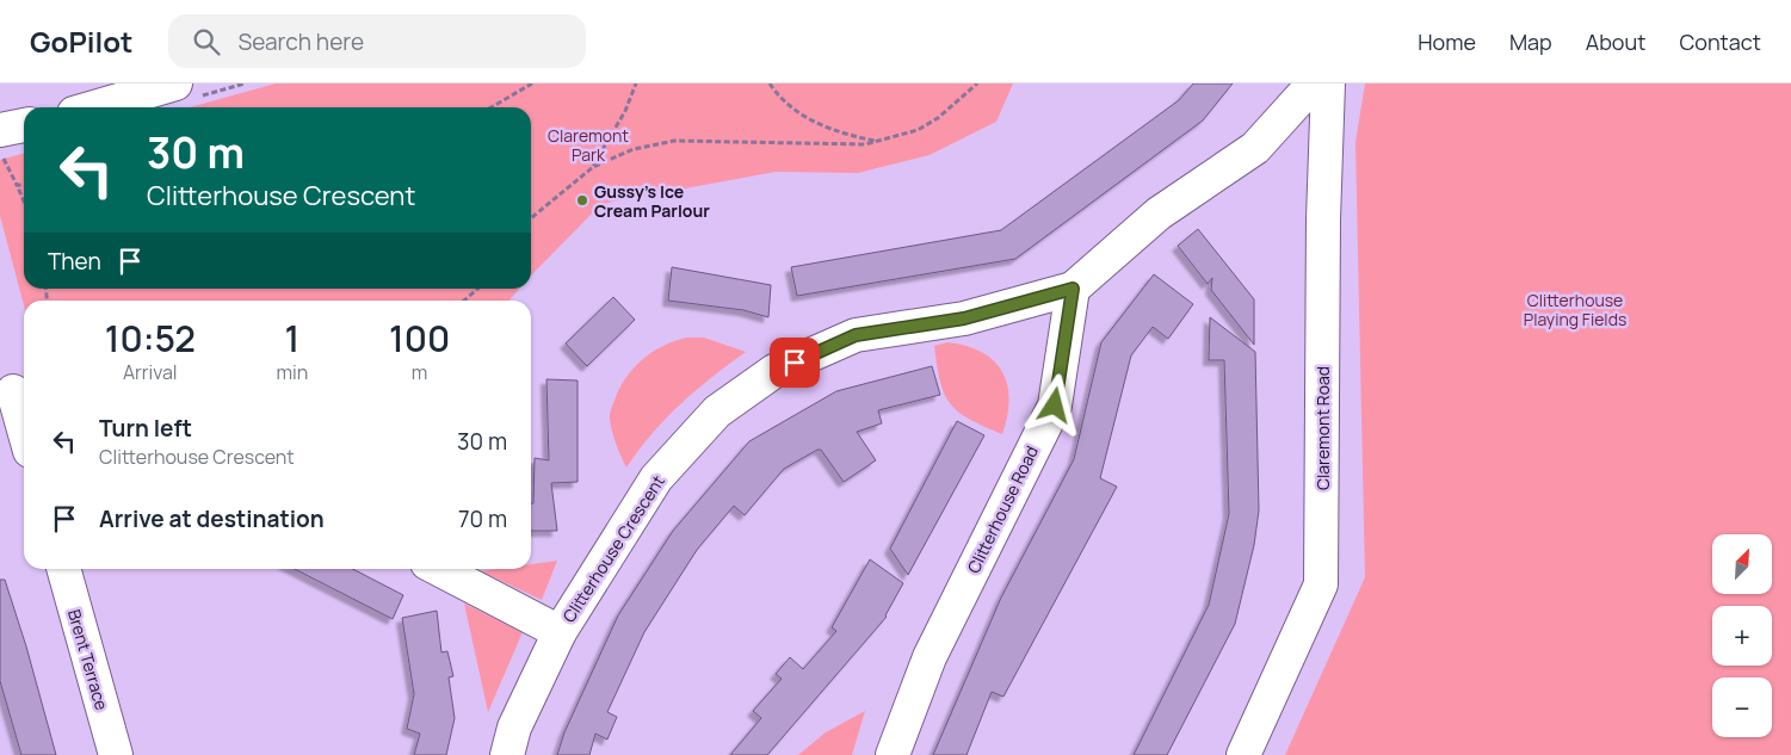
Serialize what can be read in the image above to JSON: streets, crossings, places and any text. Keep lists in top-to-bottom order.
{
  "streets": {
    "street": [
      "Claremont Road",
      "Clitterhouse Road",
      "Clitterhouse Crescent",
      "Brent Terrace"
    ]
  },
  "crossings": [
    ["Clitterhouse Road", "Clitterhouse Crescent"]
  ],
  "parks": ["Claremont Park", "Clitterhouse Playing Fields"],
  "places": ["Gussy's Ice Cream Parlour"],
  "north": "top right",
  "page": {
    "header": "GoPilot",
    "search": "Search here",
    "nav": [
      "Home",
      "Map",
      "About",
      "Contact"
    ],
    "turn": ["30 m", "Clitterhouse Crescent"],
    "then": "Then",
    "eta": [
      "10:52",
      "Arrival",
      "1",
      "min",
      "100",
      "m"
    ],
    "list": [
      {
        "name": "Turn left",
        "note": "Clitterhouse Crescent",
        "value": "30 m"
      },
      {
        "name": "Arrive at destination",
        "value": "70 m"
      }
    ],
    "map_buttons": ["+", "−"]
  }
}
